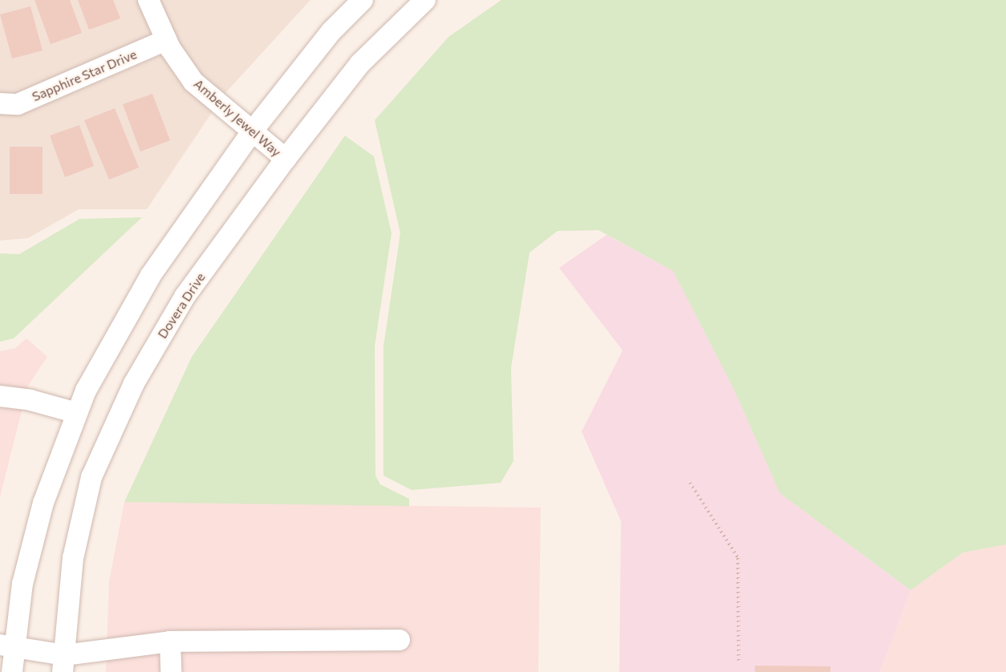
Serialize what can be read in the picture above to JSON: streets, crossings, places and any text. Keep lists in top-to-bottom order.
{
  "streets": {
    "street": ["Sapphire Star Drive", "Amberly Jewel Way", "Dovera Drive"]
  },
  "crossings": [
    ["Sapphire Star Drive", "Amberly Jewel Way"],
    ["Amberly Jewel Way", "Dovera Drive"]
  ]
}
